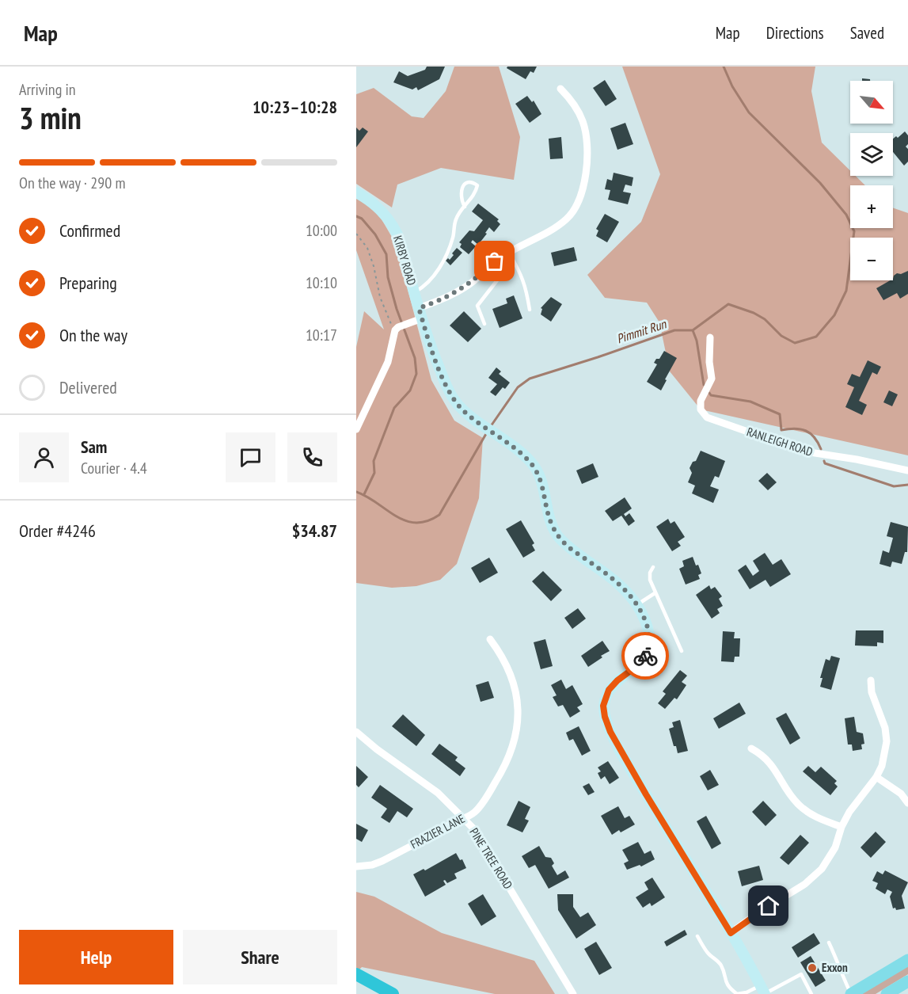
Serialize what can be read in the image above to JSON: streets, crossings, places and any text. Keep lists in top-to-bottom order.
{
  "streets": {
    "main road": ["KIRBY ROAD"],
    "street": ["RANLEIGH ROAD", "FRAZIER LANE", "PINE TREE ROAD"]
  },
  "crossings": [
    ["FRAZIER LANE", "PINE TREE ROAD"]
  ],
  "water": ["Pimmit Run"],
  "places": ["Exxon"],
  "north": "bottom right",
  "page": {
    "header": "Map",
    "nav": ["Map", "Directions", "Saved"],
    "heading": ["3 min", "Arriving in", "10:23–10:28"],
    "panel": [
      "Sam",
      "Courier · 4.4",
      "Order #4246",
      "$34.87"
    ],
    "map_buttons": ["+", "−"],
    "bar": "On the way · 290 m",
    "list": [
      ["Confirmed", "10:00"],
      ["Preparing", "10:10"],
      ["On the way", "10:17"],
      "Delivered"
    ],
    "buttons": ["Help", "Share"]
  }
}
